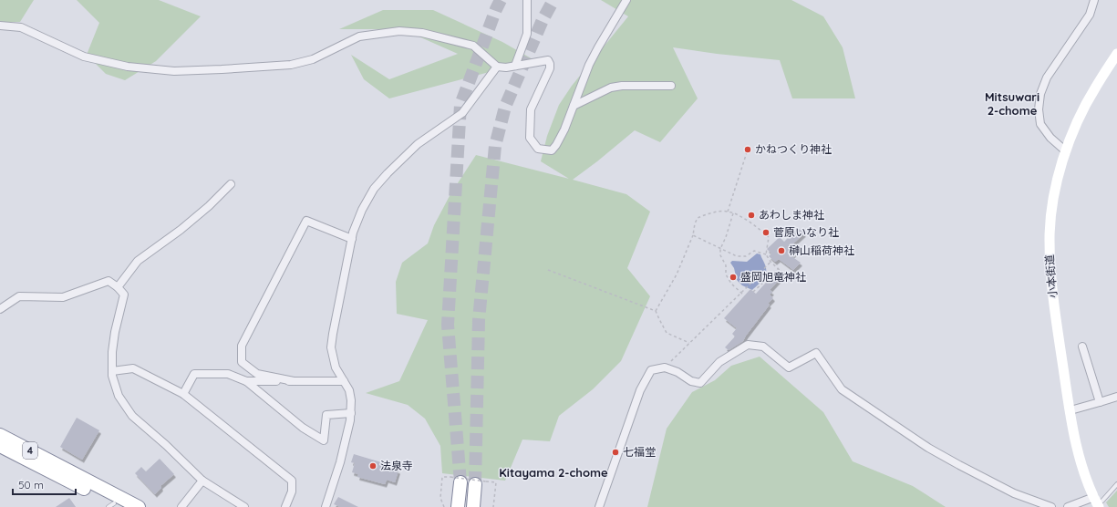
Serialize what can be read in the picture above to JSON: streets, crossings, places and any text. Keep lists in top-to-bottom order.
{
  "streets": {
    "highway": ["4"],
    "street": ["小本街道"]
  },
  "districts": ["Mitsuwari 2-chome", "Kitayama 2-chome"],
  "places": [
    "かねつくり神社",
    "あわしま神社",
    "菅原いなり社",
    "榊山稲荷神社",
    "盛岡旭竜神社",
    "七福堂",
    "法泉寺"
  ],
  "scale_bar": "50 m"
}
